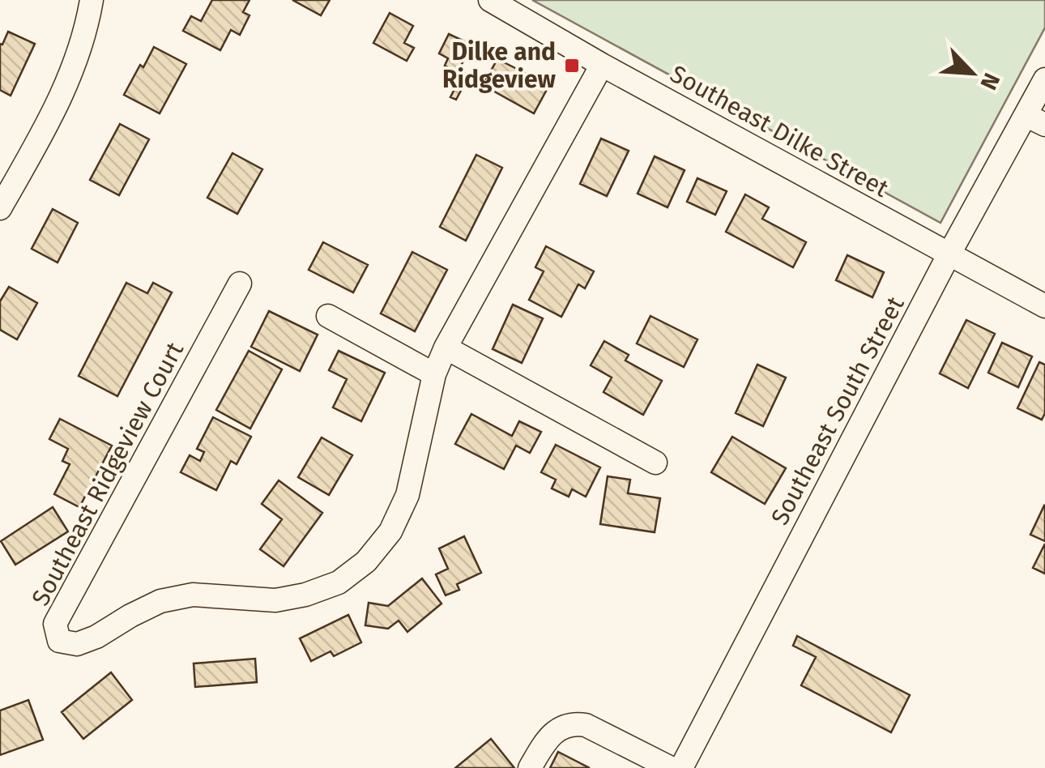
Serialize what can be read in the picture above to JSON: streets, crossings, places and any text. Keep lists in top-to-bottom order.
{
  "streets": {
    "street": ["Southeast Dilke Street", "Southeast South Street", "Southeast Ridgeview Court"]
  },
  "crossings": [
    ["Southeast Dilke Street", "Southeast South Street"],
    ["Southeast Dilke Street", "Southeast Ridgeview Court"]
  ],
  "places": {
    "transit": ["Dilke and Ridgeview"]
  },
  "north": "bottom right"
}
